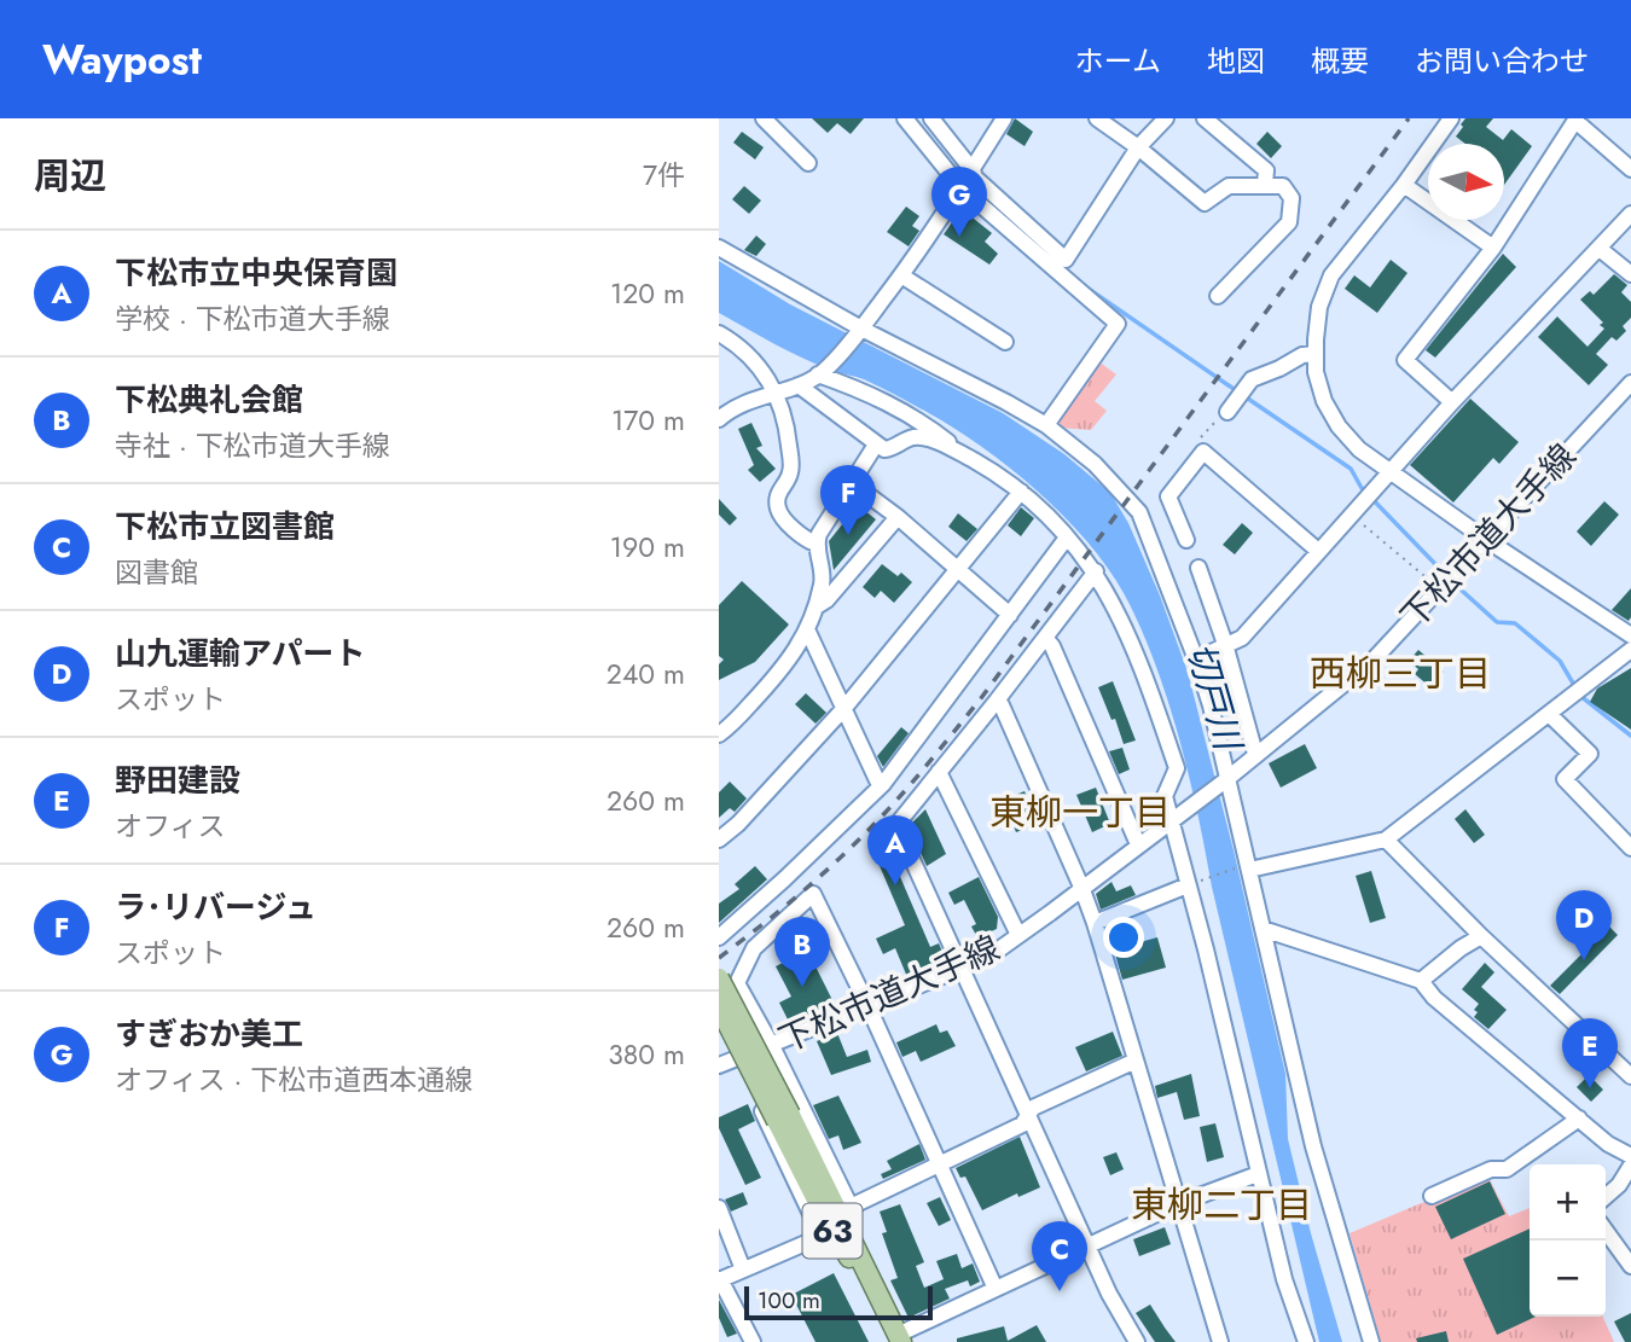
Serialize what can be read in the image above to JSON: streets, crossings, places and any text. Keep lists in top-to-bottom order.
{
  "streets": {
    "main road": ["63"],
    "street": ["下松市道大手線"]
  },
  "districts": ["西柳三丁目", "東柳一丁目", "東柳二丁目"],
  "water": ["切戸川"],
  "scale_bar": "100 m",
  "north": "right",
  "page": {
    "header": "Waypost",
    "nav": [
      "ホーム",
      "地図",
      "概要",
      "お問い合わせ"
    ],
    "heading": ["周辺", "7件"],
    "pins": [
      "G",
      "F",
      "A",
      "D",
      "B",
      "E",
      "C"
    ],
    "list": [
      {
        "mark": "A",
        "name": "下松市立中央保育園",
        "note": "学校 · 下松市道大手線",
        "value": "120 m"
      },
      {
        "mark": "B",
        "name": "下松典礼会館",
        "note": "寺社 · 下松市道大手線",
        "value": "170 m"
      },
      {
        "mark": "C",
        "name": "下松市立図書館",
        "note": "図書館",
        "value": "190 m"
      },
      {
        "mark": "D",
        "name": "山九運輸アパート",
        "note": "スポット",
        "value": "240 m"
      },
      {
        "mark": "E",
        "name": "野田建設",
        "note": "オフィス",
        "value": "260 m"
      },
      {
        "mark": "F",
        "name": "ラ･リバージュ",
        "note": "スポット",
        "value": "260 m"
      },
      {
        "mark": "G",
        "name": "すぎおか美工",
        "note": "オフィス · 下松市道西本通線",
        "value": "380 m"
      }
    ],
    "map_buttons": ["+", "−"],
    "scale": "100 m"
  }
}
